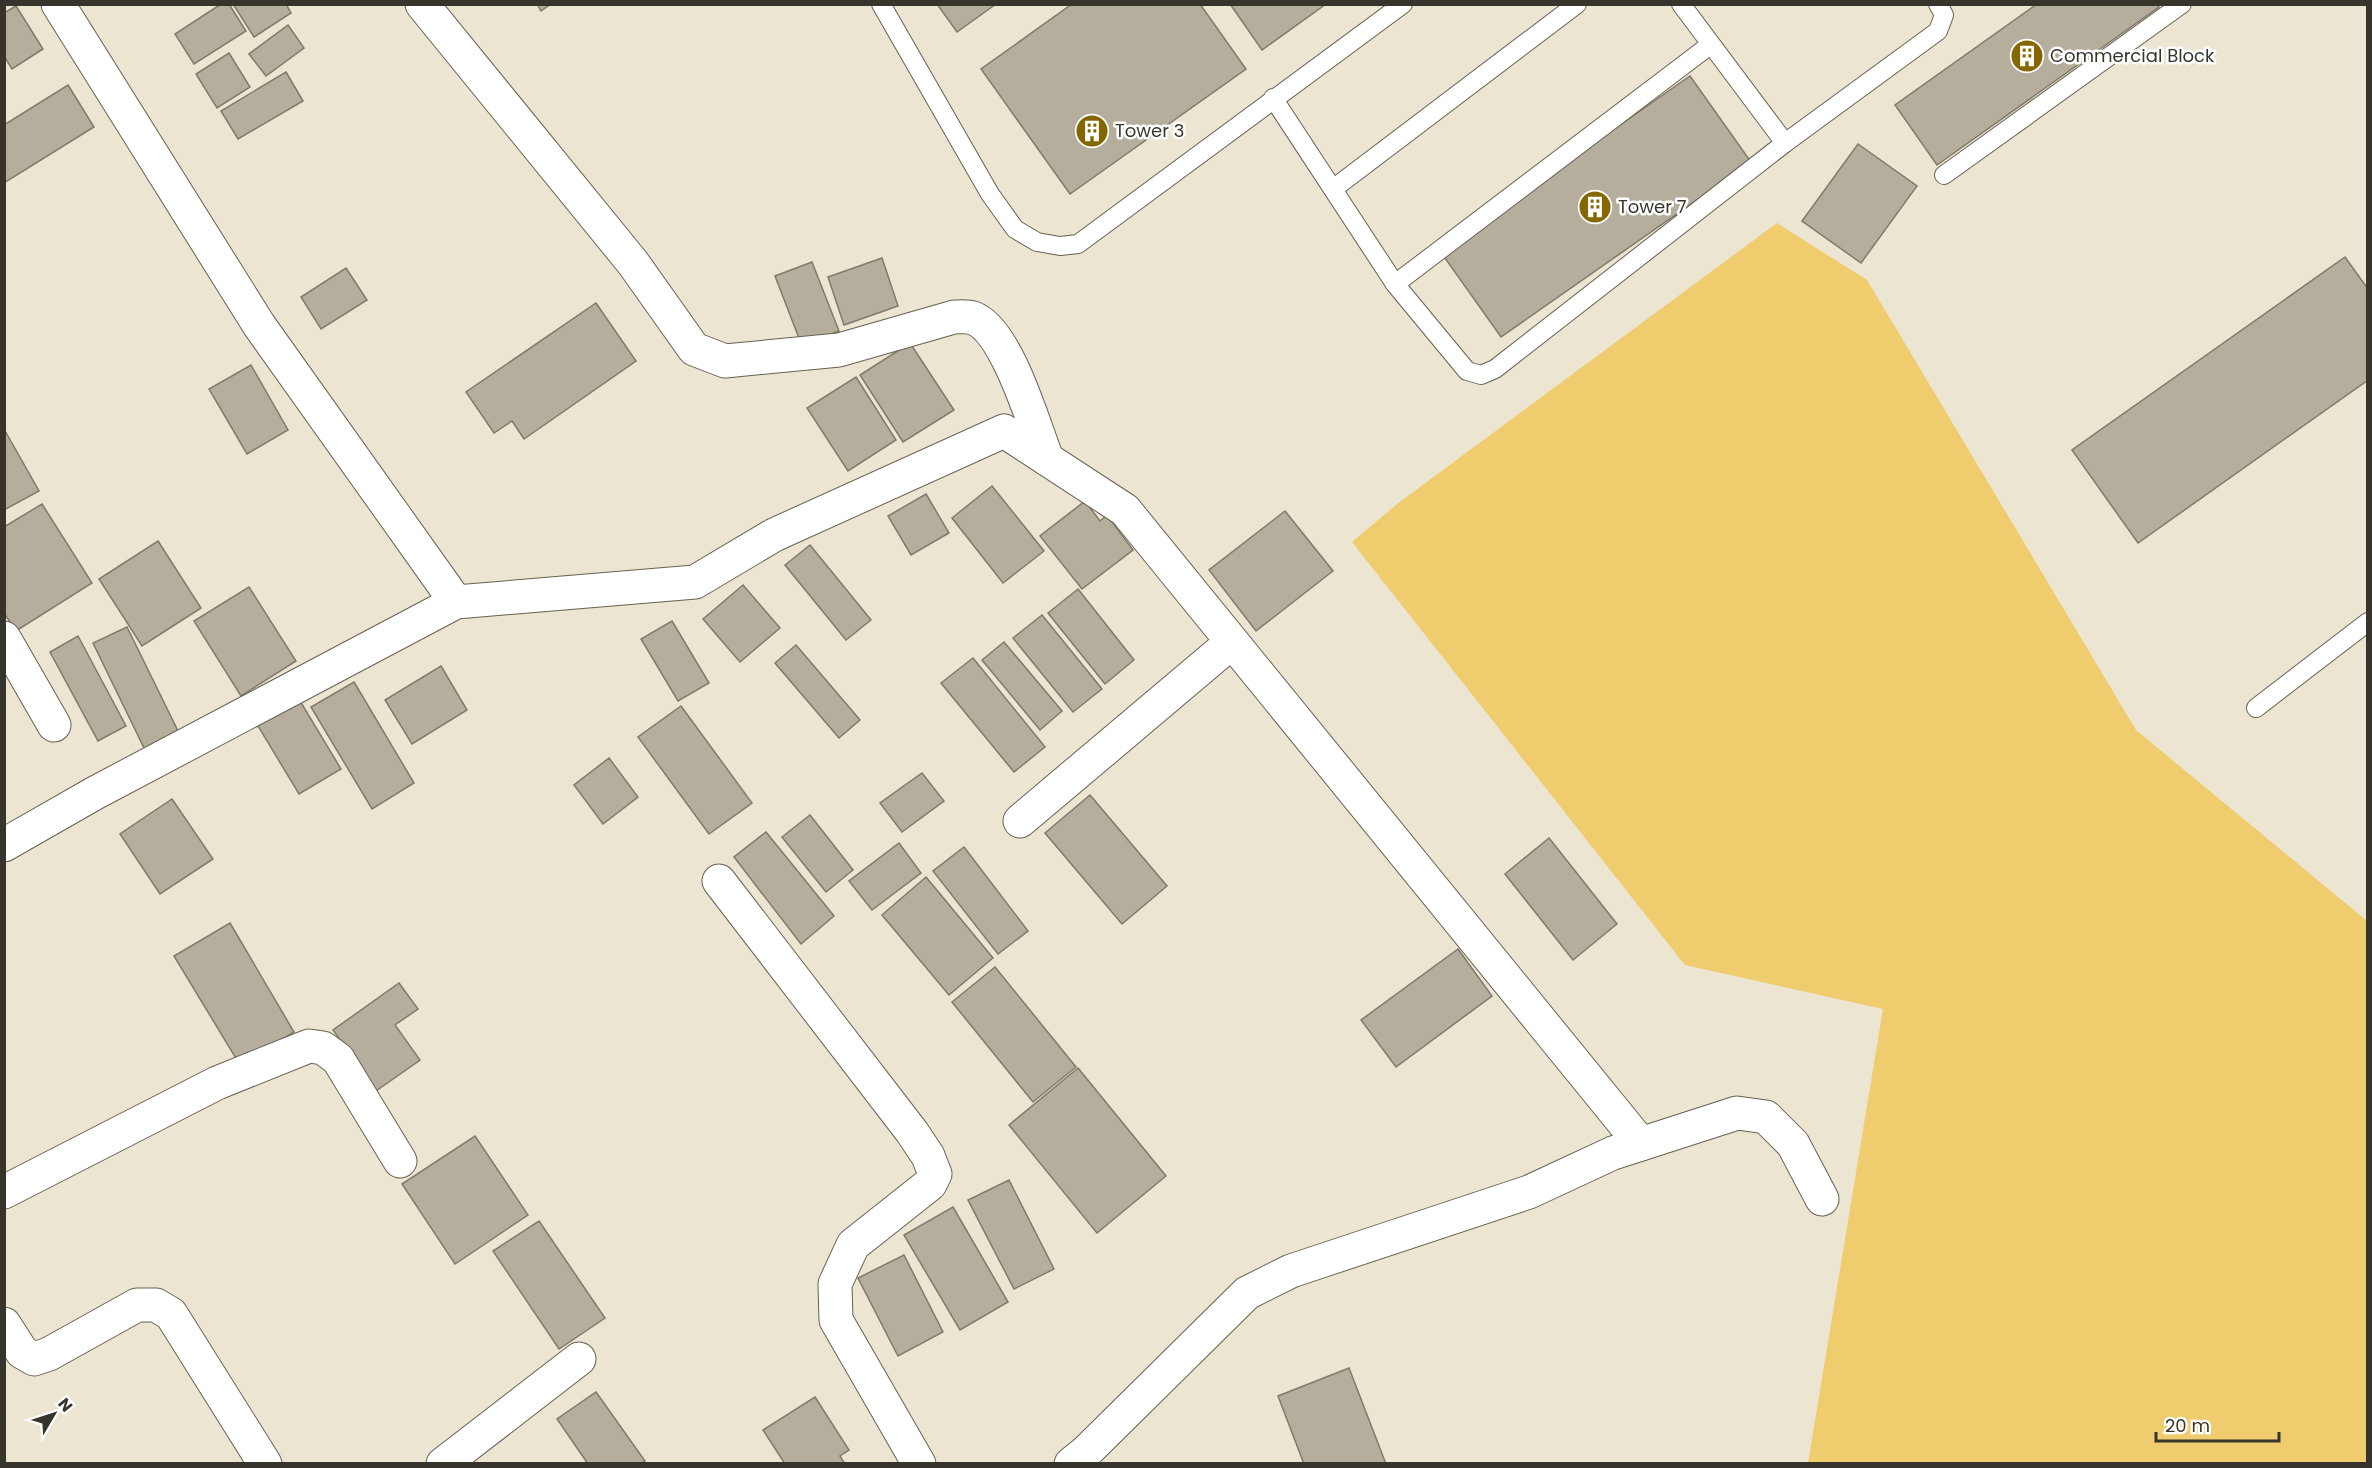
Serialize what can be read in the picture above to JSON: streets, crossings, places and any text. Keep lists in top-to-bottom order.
{
  "places": {
    "building": ["Commercial Block", "Tower 3", "Tower 7"]
  },
  "scale_bar": "20 m",
  "north": "top right"
}
